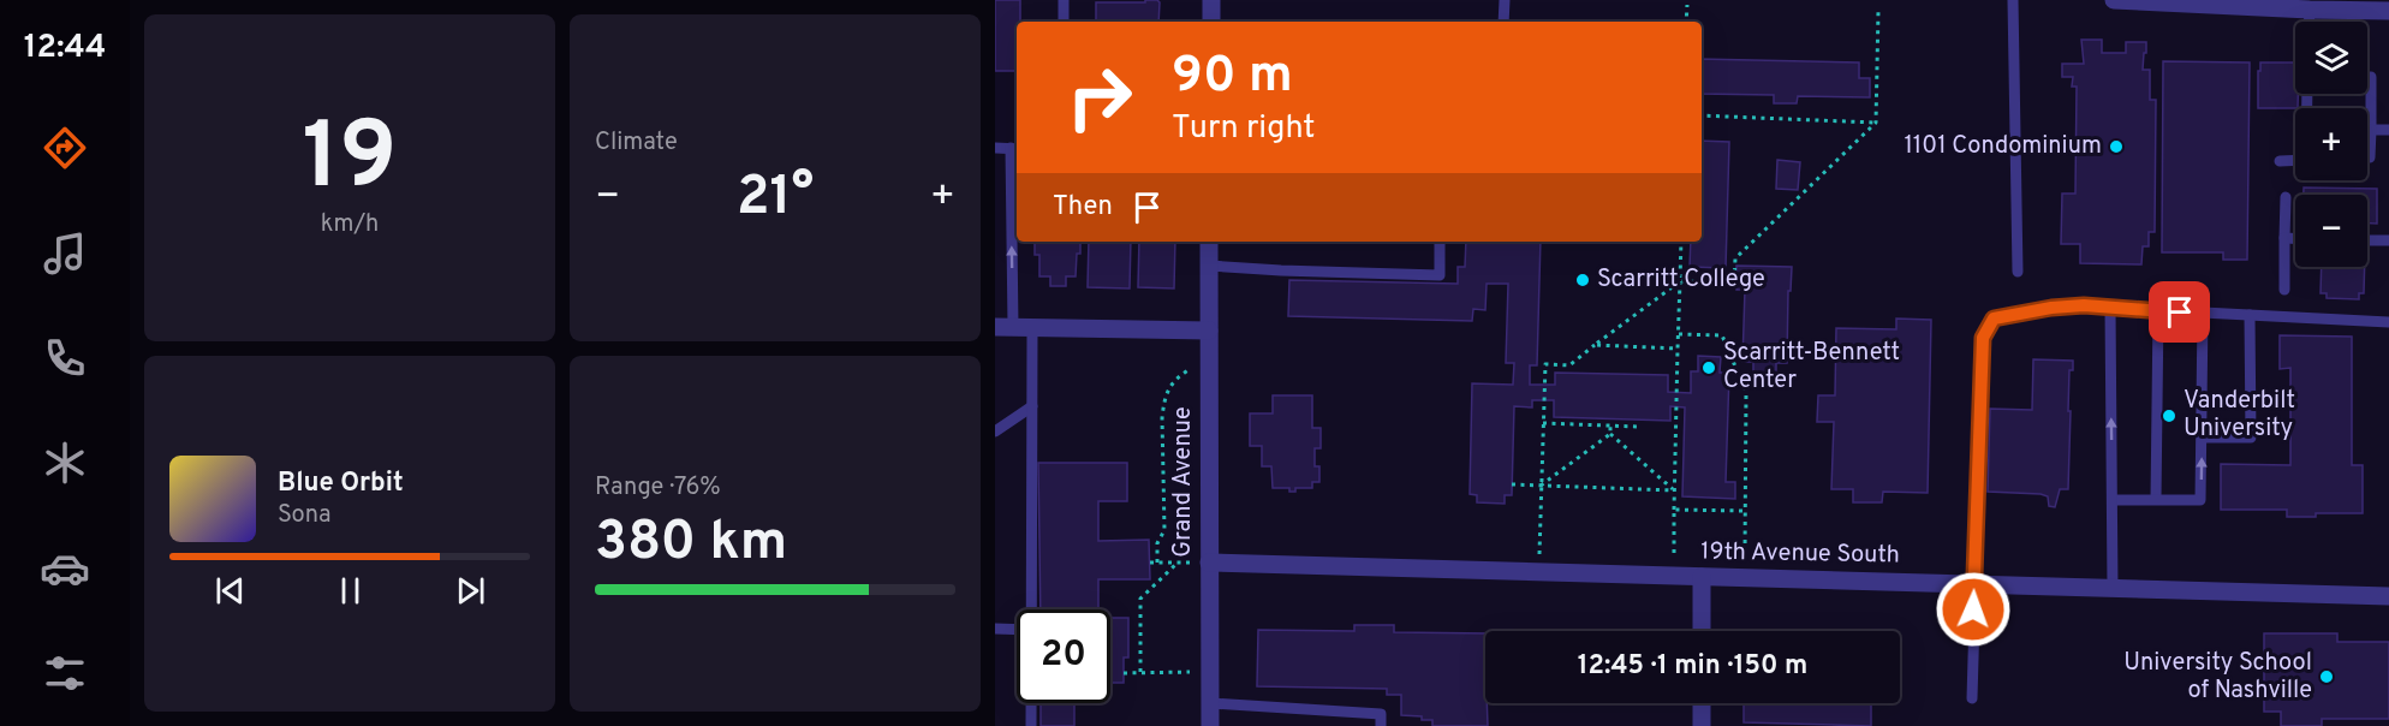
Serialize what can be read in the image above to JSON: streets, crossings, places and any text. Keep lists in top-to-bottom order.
{
  "streets": {
    "street": ["Grand Avenue", "19th Avenue South"]
  },
  "crossings": [
    ["Grand Avenue", "19th Avenue South"]
  ],
  "places": [
    "1101 Condominium",
    "Scarritt College",
    "Scarritt-Bennett Center",
    "Vanderbilt University",
    "University School of Nashville"
  ],
  "page": {
    "tabs": "12:44",
    "tile": [
      ["19", "km/h"],
      "Climate",
      ["Range · 76%", "380 km"]
    ],
    "map_buttons": ["+", "−"],
    "turn": ["90 m", "Turn right"],
    "heat": ["−", "21°", "+"],
    "then": "Then",
    "song": ["Blue Orbit", "Sona"],
    "limit": "20",
    "trip": "12:45 · 1 min · 150 m"
  }
}
